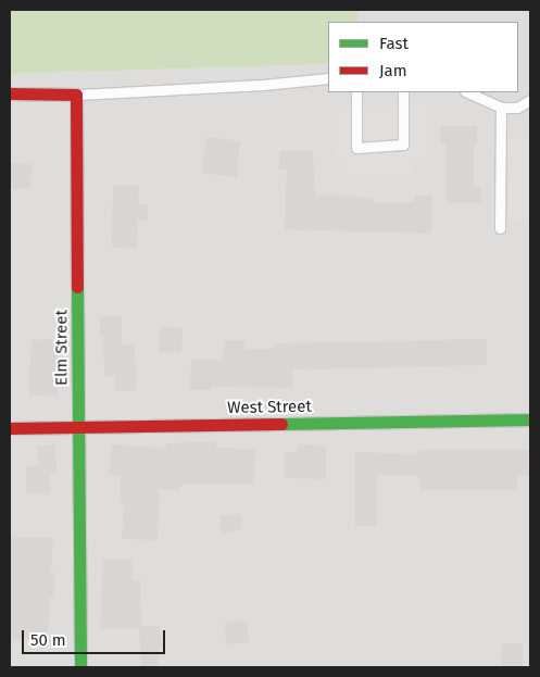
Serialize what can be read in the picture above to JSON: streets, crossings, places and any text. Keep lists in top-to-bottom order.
{
  "streets": {
    "street": ["Elm Street", "West Street"]
  },
  "crossings": [
    ["Elm Street", "West Street"]
  ],
  "legend": ["Fast", "Jam"],
  "scale_bar": "50 m"
}
